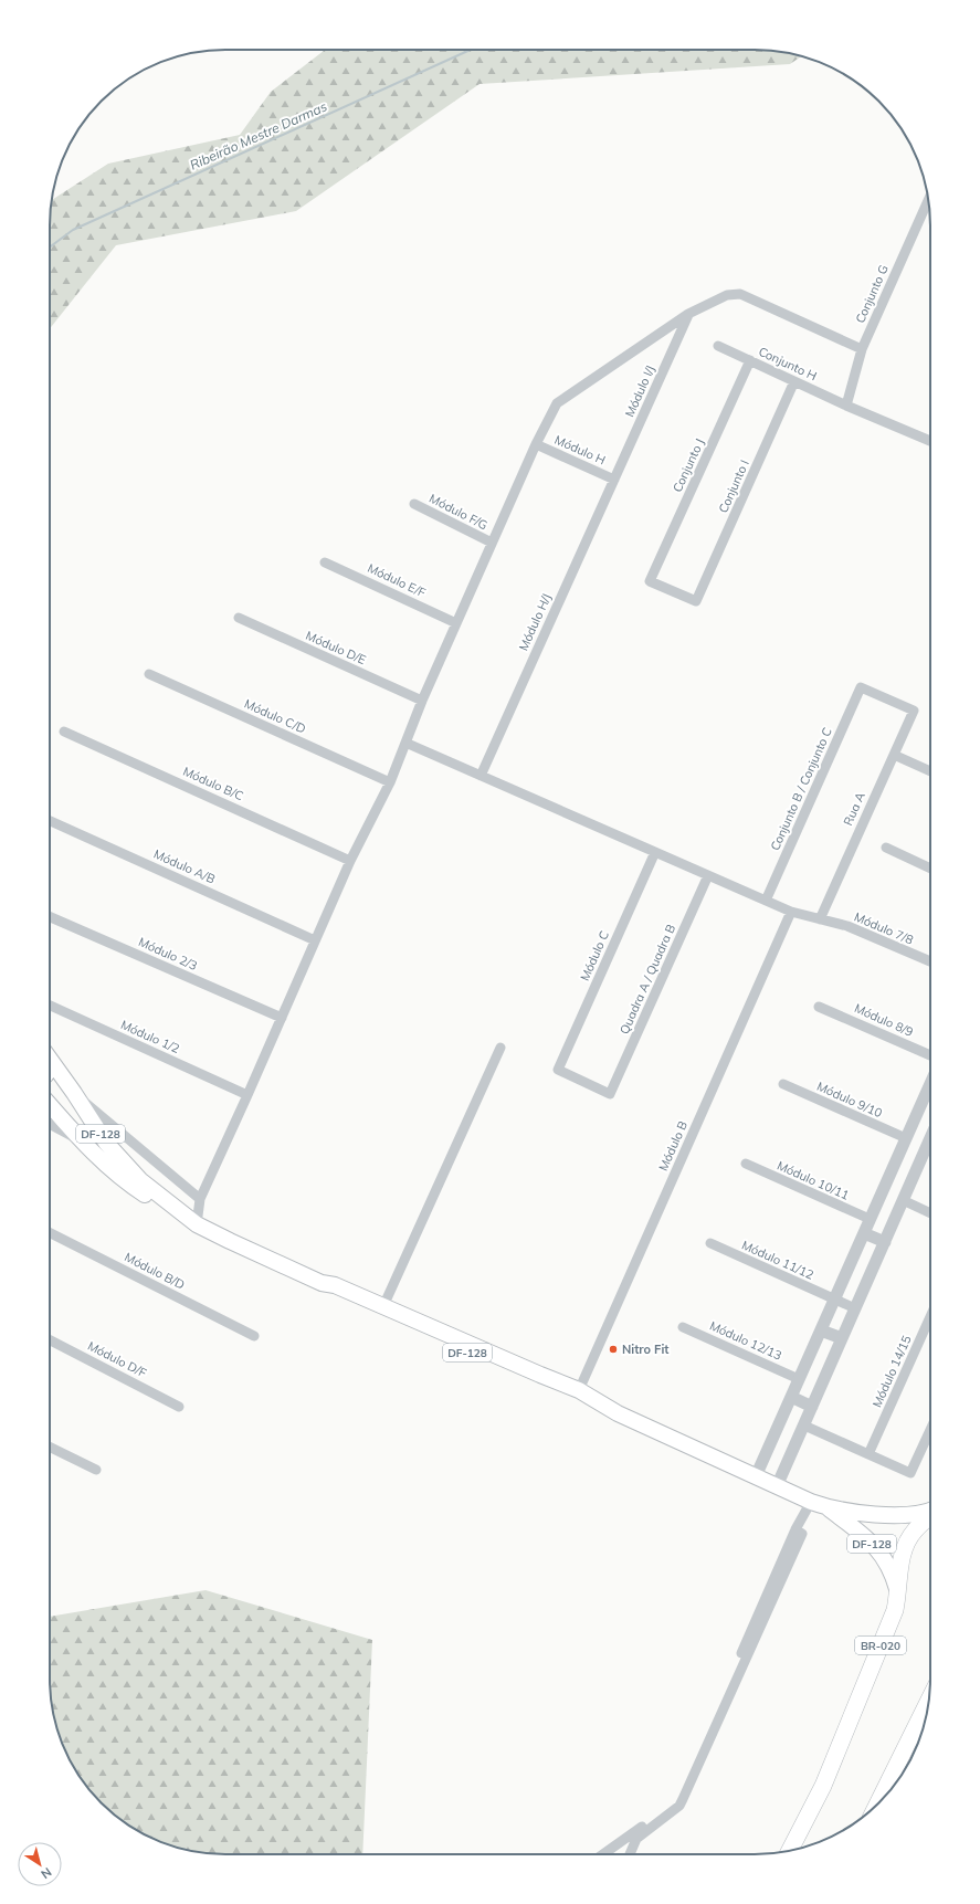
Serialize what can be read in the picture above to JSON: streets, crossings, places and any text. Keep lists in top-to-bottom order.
{
  "streets": {
    "highway": ["BR-020"],
    "main road": ["DF-128"],
    "street": [
      "Conjunto G",
      "Conjunto H",
      "Módulo I/J",
      "Módulo H",
      "Conjunto J",
      "Conjunto I",
      "Módulo F/G",
      "Módulo E/F",
      "Módulo H/J",
      "Módulo D/E",
      "Módulo C/D",
      "Módulo B/C",
      "Conjunto B / Conjunto C",
      "Rua A",
      "Módulo A/B",
      "Módulo 7/8",
      "Módulo 2/3",
      "Módulo C",
      "Quadra A / Quadra B",
      "Módulo 8/9",
      "Módulo 1/2",
      "Módulo 9/10",
      "Módulo B",
      "Módulo 10/11",
      "Módulo 11/12",
      "Módulo B/D",
      "Módulo 12/13",
      "Módulo D/F",
      "Módulo 14/15"
    ]
  },
  "crossings": [
    ["Conjunto G", "Conjunto H"],
    ["Conjunto H", "Conjunto J"],
    ["Conjunto H", "Conjunto I"],
    ["Módulo I/J", "Módulo H"],
    ["Módulo I/J", "Módulo H/J"],
    ["Módulo H", "Módulo H/J"],
    ["Conjunto J", "Conjunto I"],
    ["Módulo H/J", "Módulo 7/8"],
    ["Conjunto B / Conjunto C", "Rua A"],
    ["Conjunto B / Conjunto C", "Módulo 7/8"],
    ["Rua A", "Módulo 7/8"],
    ["Módulo 7/8", "Módulo C"],
    ["Módulo 7/8", "Quadra A / Quadra B"],
    ["Módulo 7/8", "Módulo B"],
    ["Módulo C", "Quadra A / Quadra B"],
    ["DF-128", "Módulo B"],
    ["DF-128", "BR-020"]
  ],
  "water": ["Ribeirão Mestre Darmas"],
  "places": ["Nitro Fit"],
  "north": "bottom right"
}
